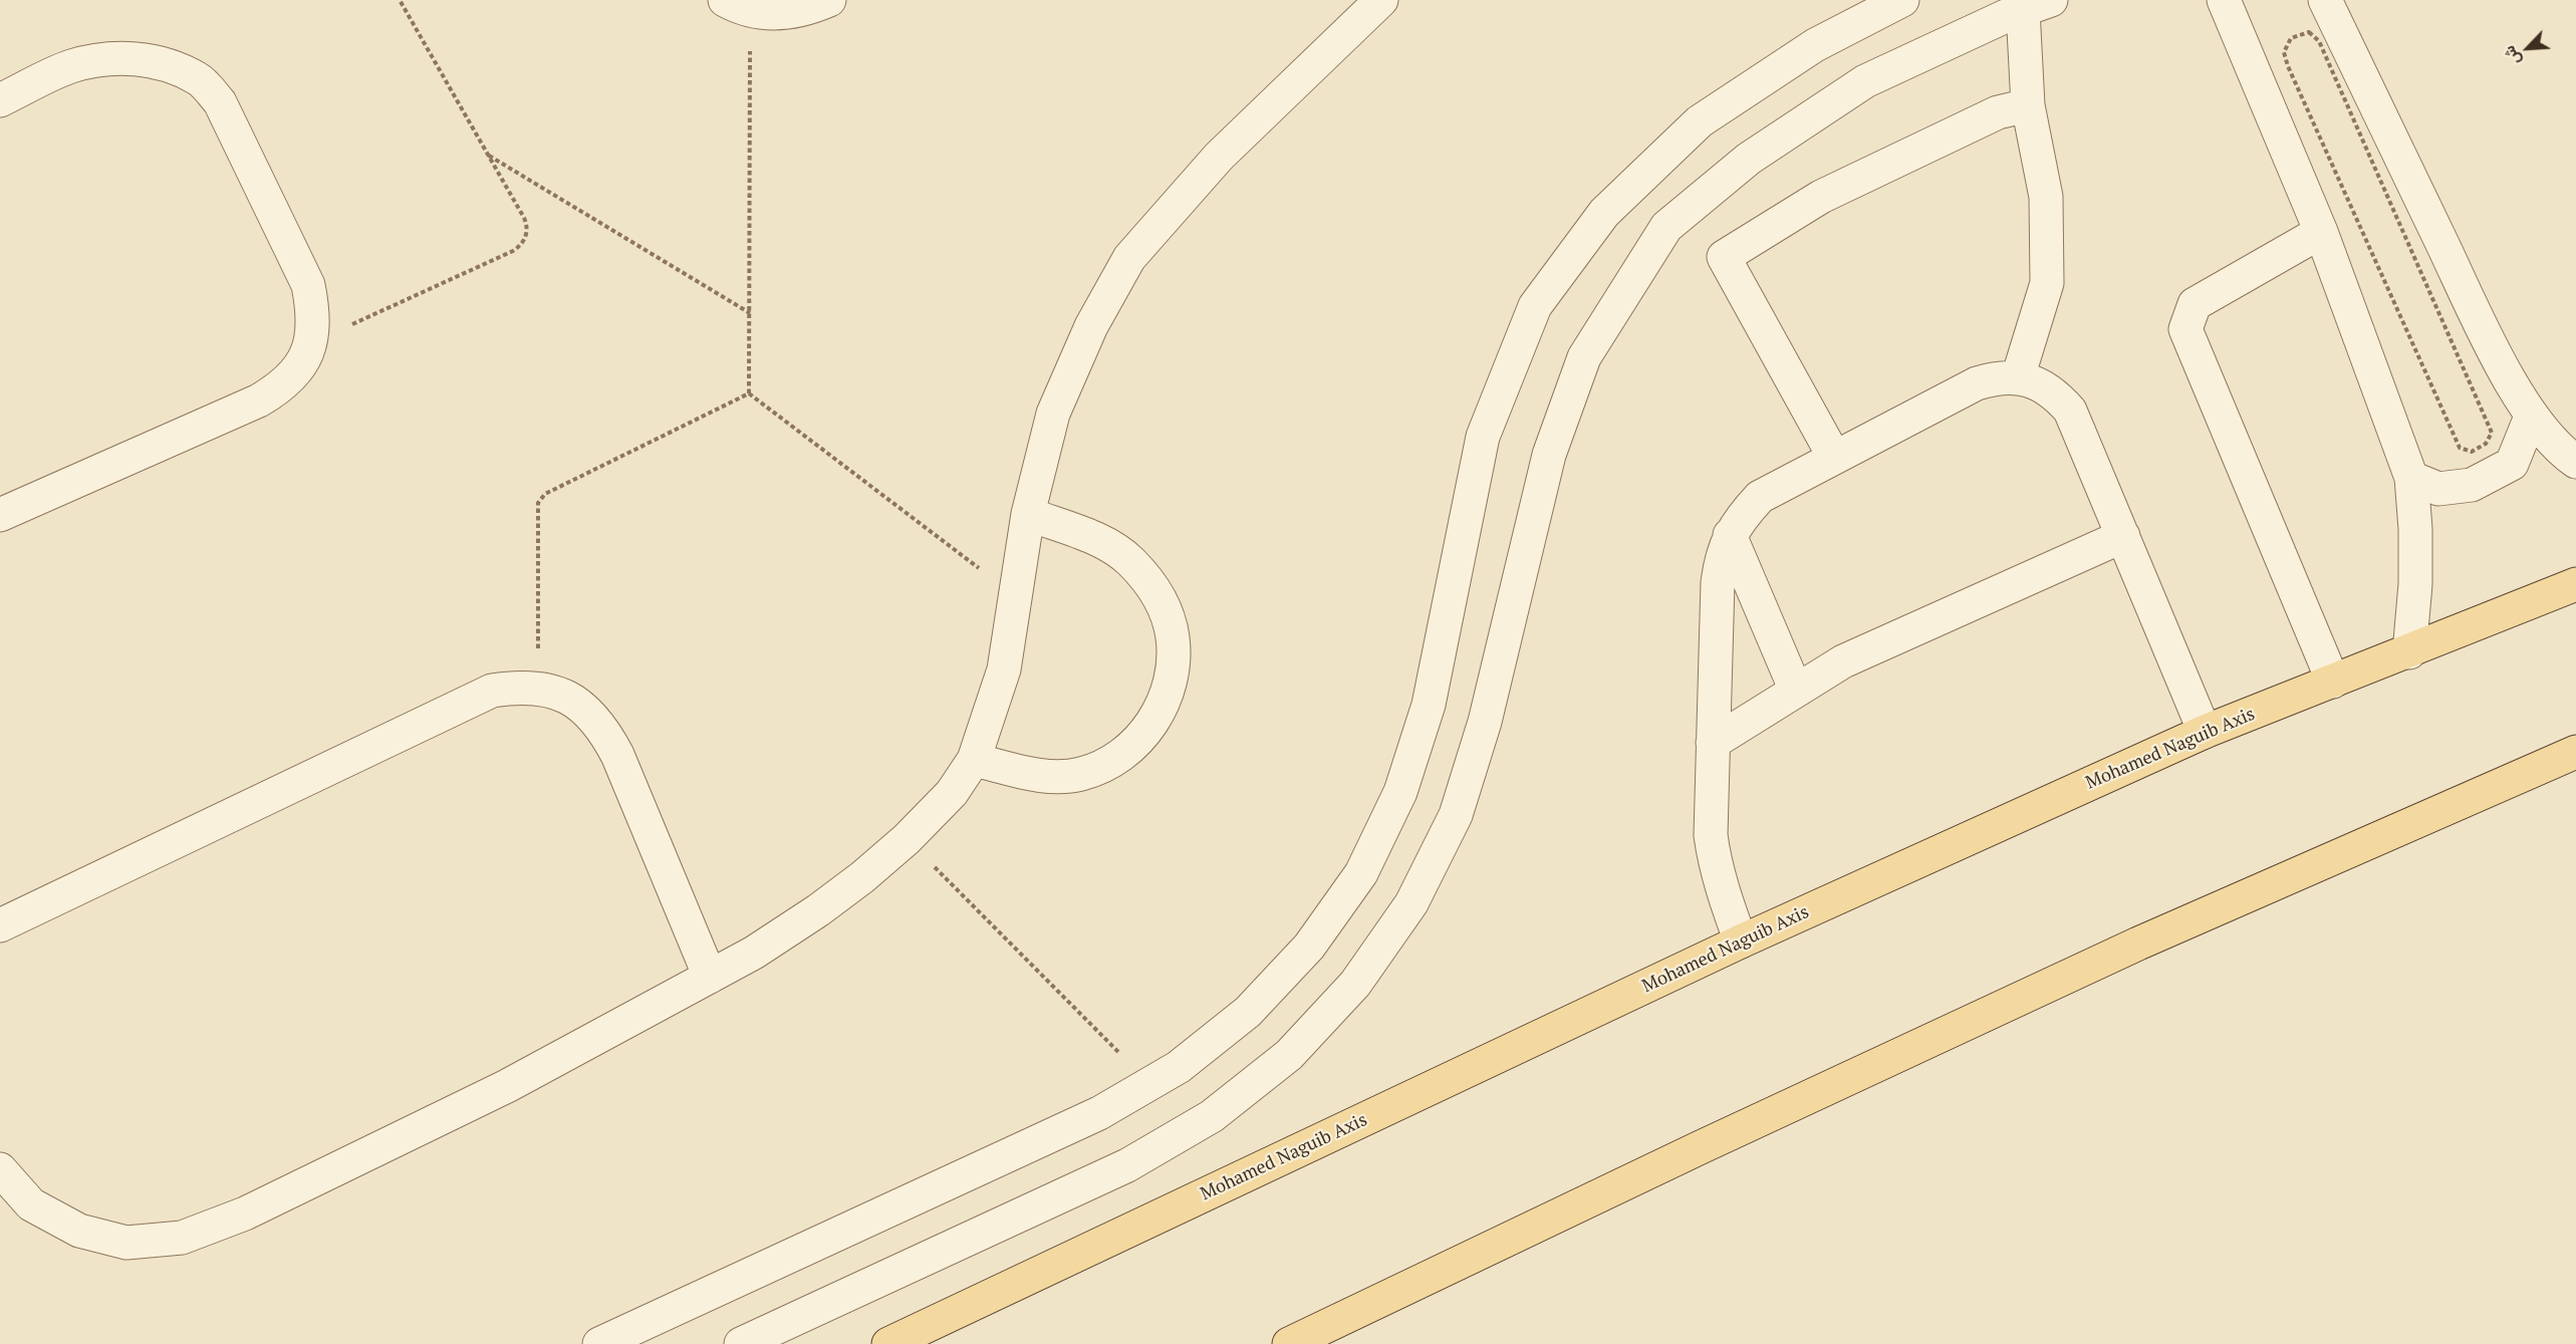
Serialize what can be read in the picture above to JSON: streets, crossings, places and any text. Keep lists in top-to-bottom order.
{
  "streets": {
    "main road": ["Mohamed Naguib Axis"]
  },
  "north": "bottom left"
}
